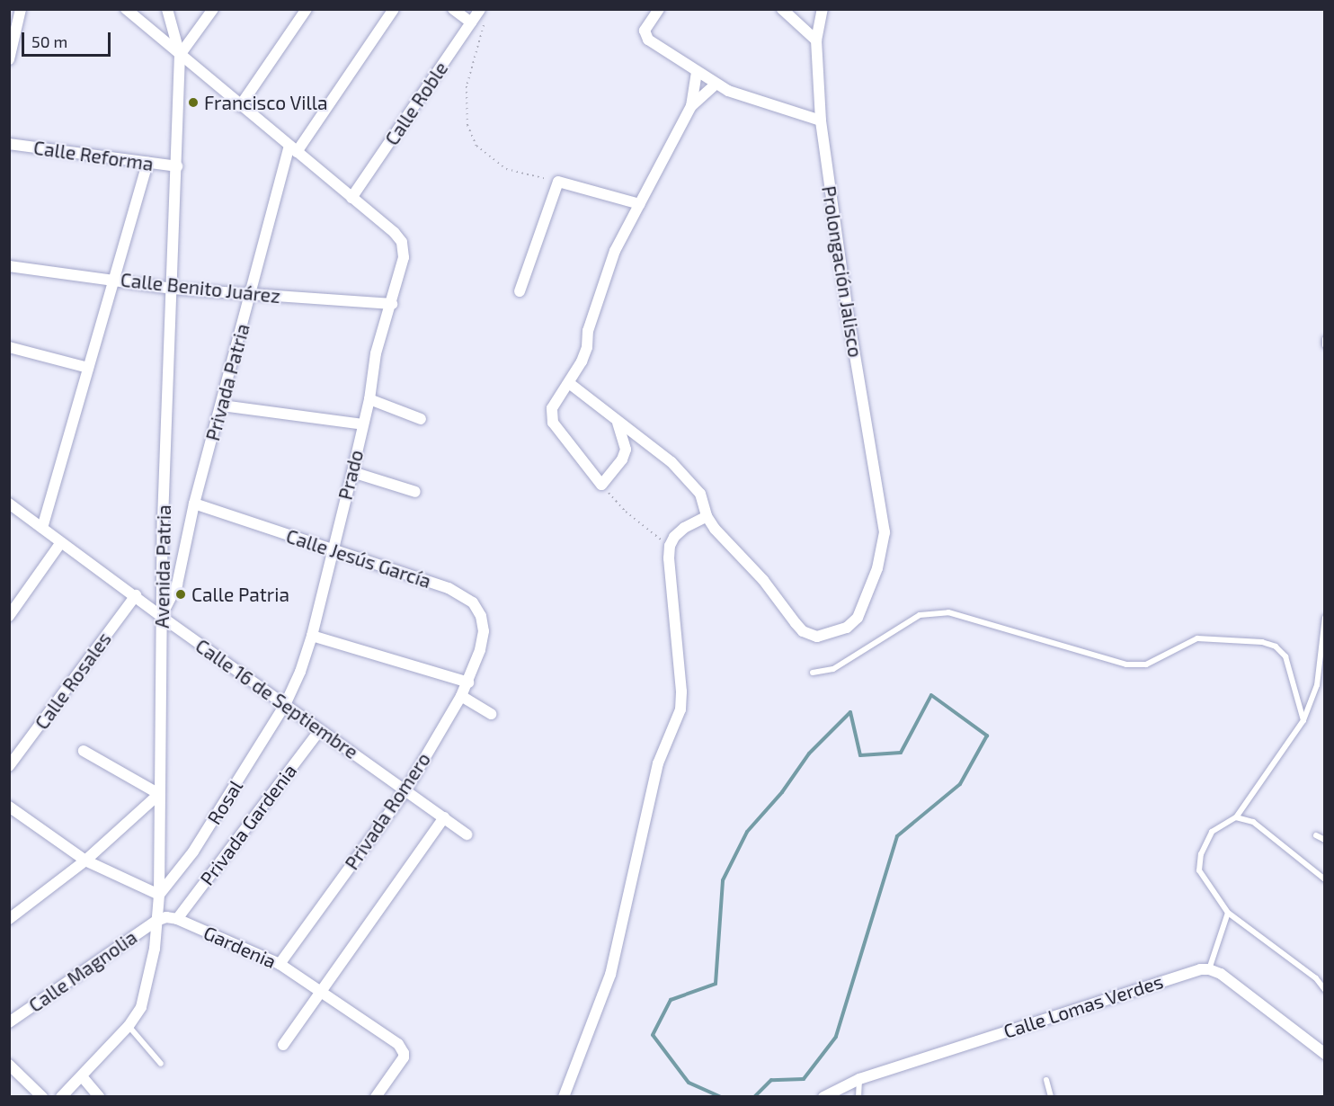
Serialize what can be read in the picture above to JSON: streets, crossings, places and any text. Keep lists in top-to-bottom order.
{
  "streets": {
    "street": [
      "Calle Roble",
      "Calle Reforma",
      "Prolongación Jalisco",
      "Calle Benito Juárez",
      "Privada Patria",
      "Prado",
      "Calle Jesús García",
      "Avenida Patria",
      "Calle Rosales",
      "Calle 16 de Septiembre",
      "Rosal",
      "Privada Romero",
      "Privada Gardenia",
      "Gardenia",
      "Calle Magnolia",
      "Calle Lomas Verdes"
    ]
  },
  "crossings": [
    ["Calle Roble", "Prado"],
    ["Calle Reforma", "Avenida Patria"],
    ["Calle Benito Juárez", "Privada Patria"],
    ["Calle Benito Juárez", "Prado"],
    ["Calle Benito Juárez", "Avenida Patria"],
    ["Privada Patria", "Calle Jesús García"],
    ["Privada Patria", "Avenida Patria"],
    ["Privada Patria", "Calle 16 de Septiembre"],
    ["Prado", "Calle Jesús García"],
    ["Prado", "Calle 16 de Septiembre"],
    ["Prado", "Rosal"],
    ["Calle Jesús García", "Privada Romero"],
    ["Avenida Patria", "Calle 16 de Septiembre"],
    ["Avenida Patria", "Rosal"],
    ["Avenida Patria", "Gardenia"],
    ["Avenida Patria", "Calle Magnolia"],
    ["Calle Rosales", "Calle 16 de Septiembre"],
    ["Calle 16 de Septiembre", "Rosal"],
    ["Calle 16 de Septiembre", "Privada Romero"],
    ["Calle 16 de Septiembre", "Privada Gardenia"],
    ["Privada Romero", "Gardenia"],
    ["Privada Gardenia", "Gardenia"],
    ["Gardenia", "Calle Magnolia"]
  ],
  "places": ["Francisco Villa", "Calle Patria"],
  "scale_bar": "50 m"
}
